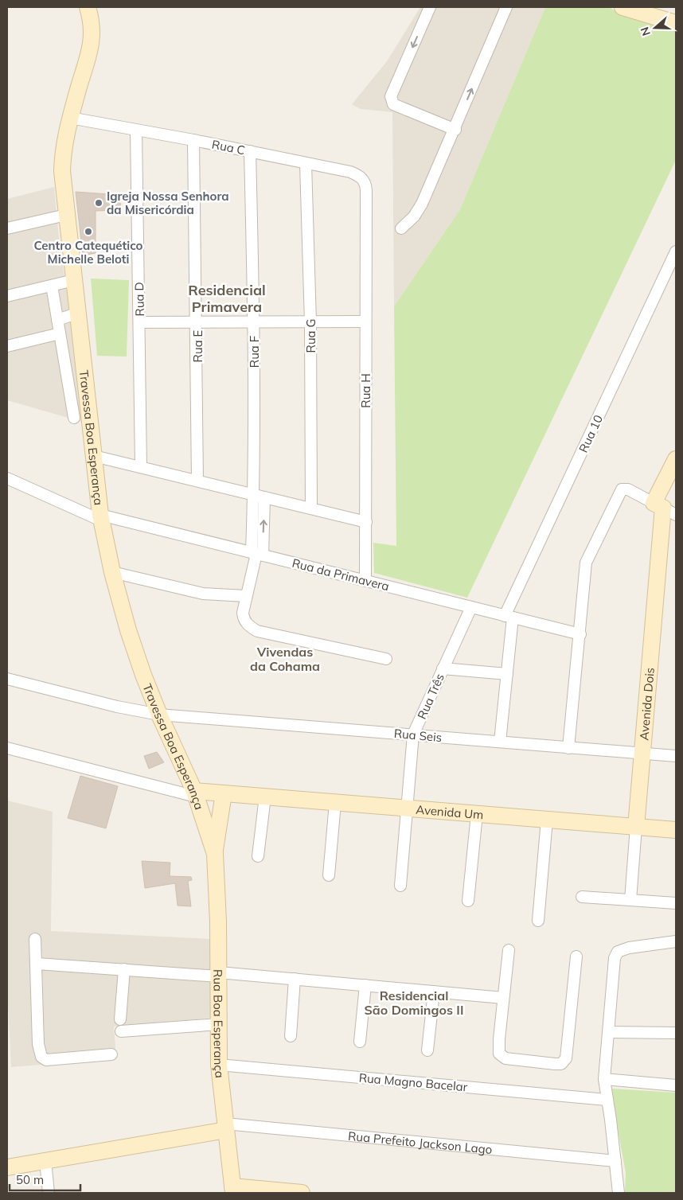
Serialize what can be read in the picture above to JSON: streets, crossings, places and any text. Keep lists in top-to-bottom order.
{
  "streets": {
    "main road": [
      "Travessa Boa Esperança",
      "Avenida Dois",
      "Avenida Um",
      "Rua Boa Esperança",
      "Rua Prefeito Jackson Lago"
    ],
    "street": [
      "Rua C",
      "Rua D",
      "Rua G",
      "Rua E",
      "Rua F",
      "Rua H",
      "Rua 10",
      "Rua da Primavera",
      "Rua Três",
      "Rua Seis",
      "Rua Magno Bacelar"
    ]
  },
  "crossings": [
    ["Rua C", "Rua D"],
    ["Rua C", "Rua G"],
    ["Rua C", "Rua E"],
    ["Rua C", "Rua F"],
    ["Rua C", "Rua H"],
    ["Rua C", "Travessa Boa Esperança"],
    ["Rua F", "Rua da Primavera"],
    ["Rua H", "Rua da Primavera"],
    ["Rua 10", "Rua da Primavera"],
    ["Rua 10", "Rua Seis"],
    ["Travessa Boa Esperança", "Rua da Primavera"],
    ["Travessa Boa Esperança", "Rua Seis"],
    ["Travessa Boa Esperança", "Avenida Um"],
    ["Travessa Boa Esperança", "Rua Boa Esperança"],
    ["Rua da Primavera", "Rua Três"],
    ["Rua Três", "Rua Seis"],
    ["Rua Três", "Avenida Um"],
    ["Avenida Dois", "Rua Seis"],
    ["Avenida Dois", "Avenida Um"],
    ["Rua Boa Esperança", "Rua Magno Bacelar"],
    ["Rua Boa Esperança", "Rua Prefeito Jackson Lago"]
  ],
  "districts": ["Residencial Primavera", "Vivendas da Cohama", "Residencial São Domingos II"],
  "places": ["Igreja Nossa Senhora da Misericórdia", "Centro Catequético Michelle Beloti"],
  "scale_bar": "50 m",
  "north": "left"
}
